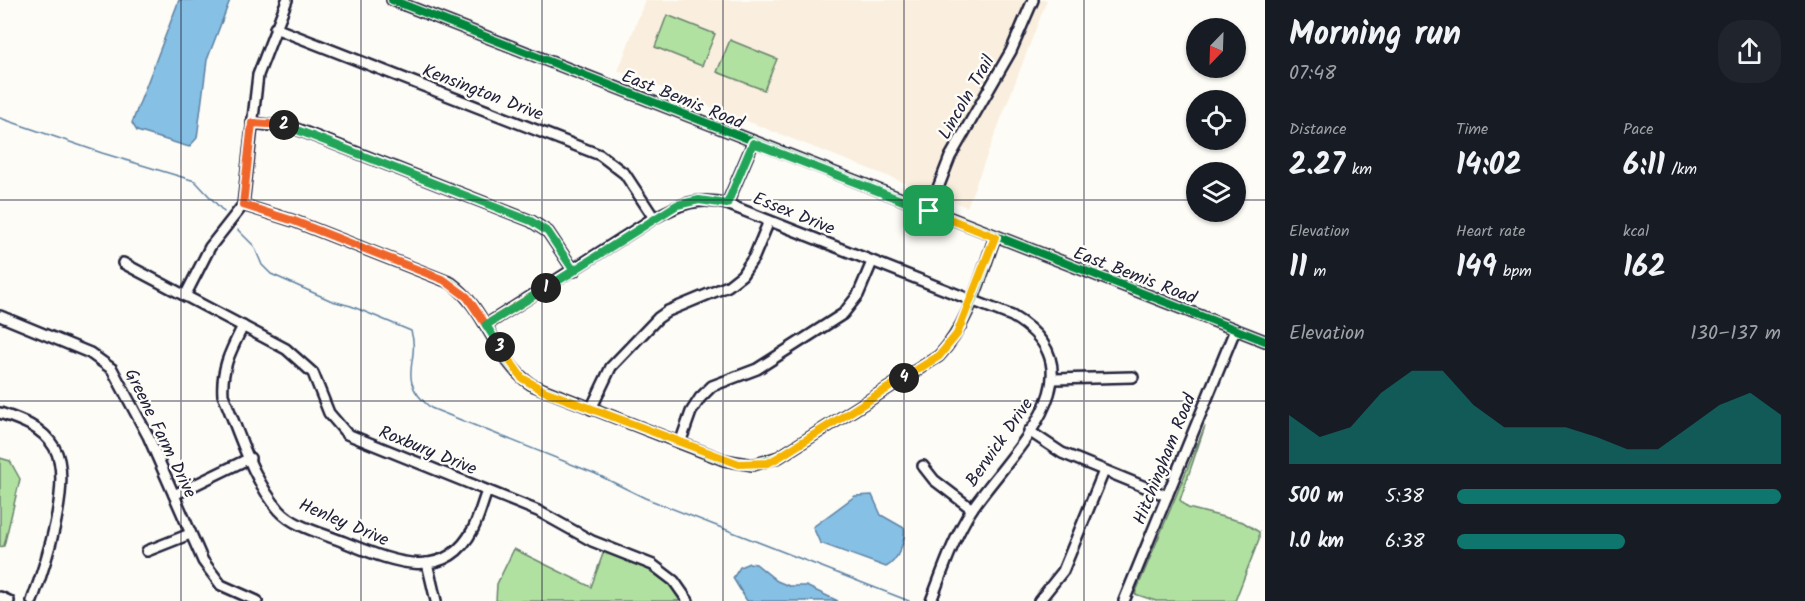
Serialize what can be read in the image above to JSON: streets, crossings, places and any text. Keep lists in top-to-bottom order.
{
  "streets": {
    "street": [
      "Kensington Drive",
      "Lincoln Trail",
      "East Bemis Road",
      "Essex Drive",
      "Greene Farm Drive",
      "Berwick Drive",
      "Roxbury Drive",
      "Hitchingham Road",
      "Henley Drive"
    ]
  },
  "crossings": [
    ["Kensington Drive", "Essex Drive"],
    ["Lincoln Trail", "East Bemis Road"],
    ["East Bemis Road", "Hitchingham Road"],
    ["Roxbury Drive", "Henley Drive"]
  ],
  "north": "bottom left",
  "page": {
    "heading": ["Morning run", "07:48"],
    "stats": [
      ["Distance", "2.27 km"],
      ["Time", "14:02"],
      ["Pace", "6:11 /km"],
      ["Elevation", "11 m"],
      ["Heart rate", "149 bpm"],
      ["kcal", "162"]
    ],
    "pins": [
      "2",
      "1",
      "3",
      "4"
    ],
    "chart": ["Elevation", "130–137 m"],
    "list": [
      {
        "name": "500 m",
        "note": "5:38"
      },
      {
        "name": "1.0 km",
        "note": "6:38"
      }
    ]
  }
}
